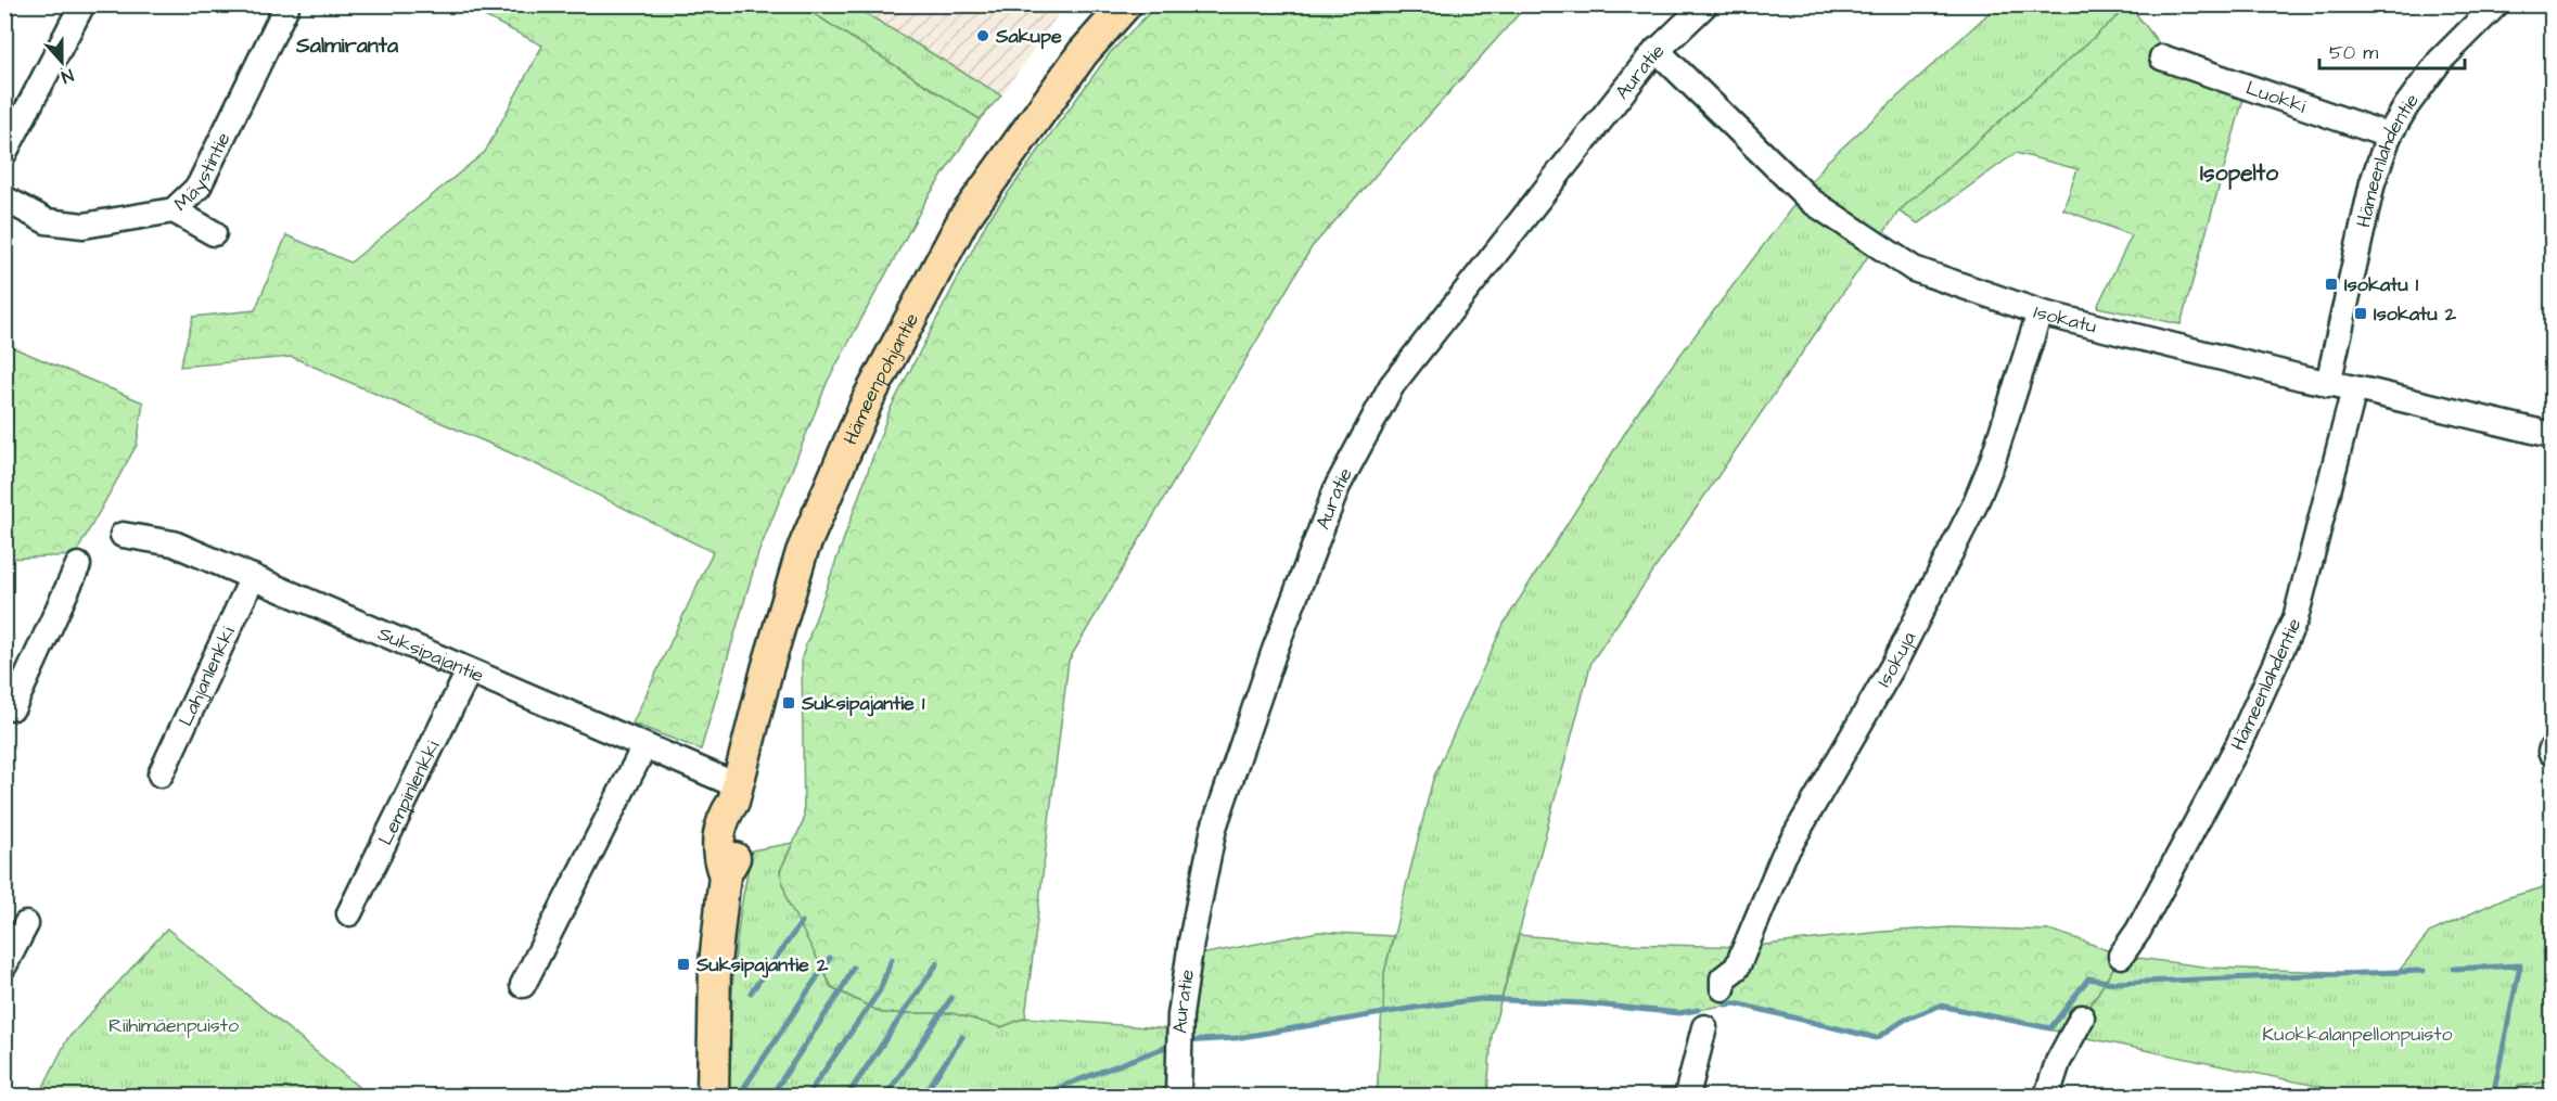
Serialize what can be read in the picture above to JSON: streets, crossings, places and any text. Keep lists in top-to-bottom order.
{
  "streets": {
    "main road": ["Hämeenpohjantie"],
    "street": [
      "Auratie",
      "Luokki",
      "Hämeenlahdentie",
      "Mäystintie",
      "Isokatu",
      "Suksipajantie",
      "Isokuja",
      "Lahjanlenkki",
      "Lempinlenkki"
    ]
  },
  "crossings": [
    ["Auratie", "Isokatu"],
    ["Luokki", "Hämeenlahdentie"],
    ["Hämeenlahdentie", "Isokatu"],
    ["Isokatu", "Isokuja"],
    ["Hämeenpohjantie", "Suksipajantie"],
    ["Suksipajantie", "Lahjanlenkki"],
    ["Suksipajantie", "Lempinlenkki"]
  ],
  "districts": ["Salmiranta", "Isopelto"],
  "parks": ["Riihimäenpuisto", "Kuokkalanpellonpuisto"],
  "places": {
    "other": ["Sakupe"],
    "transit": [
      "Isokatu 1",
      "Isokatu 2",
      "Suksipajantie 1",
      "Suksipajantie 2"
    ]
  },
  "scale_bar": "50 m",
  "north": "bottom"
}
